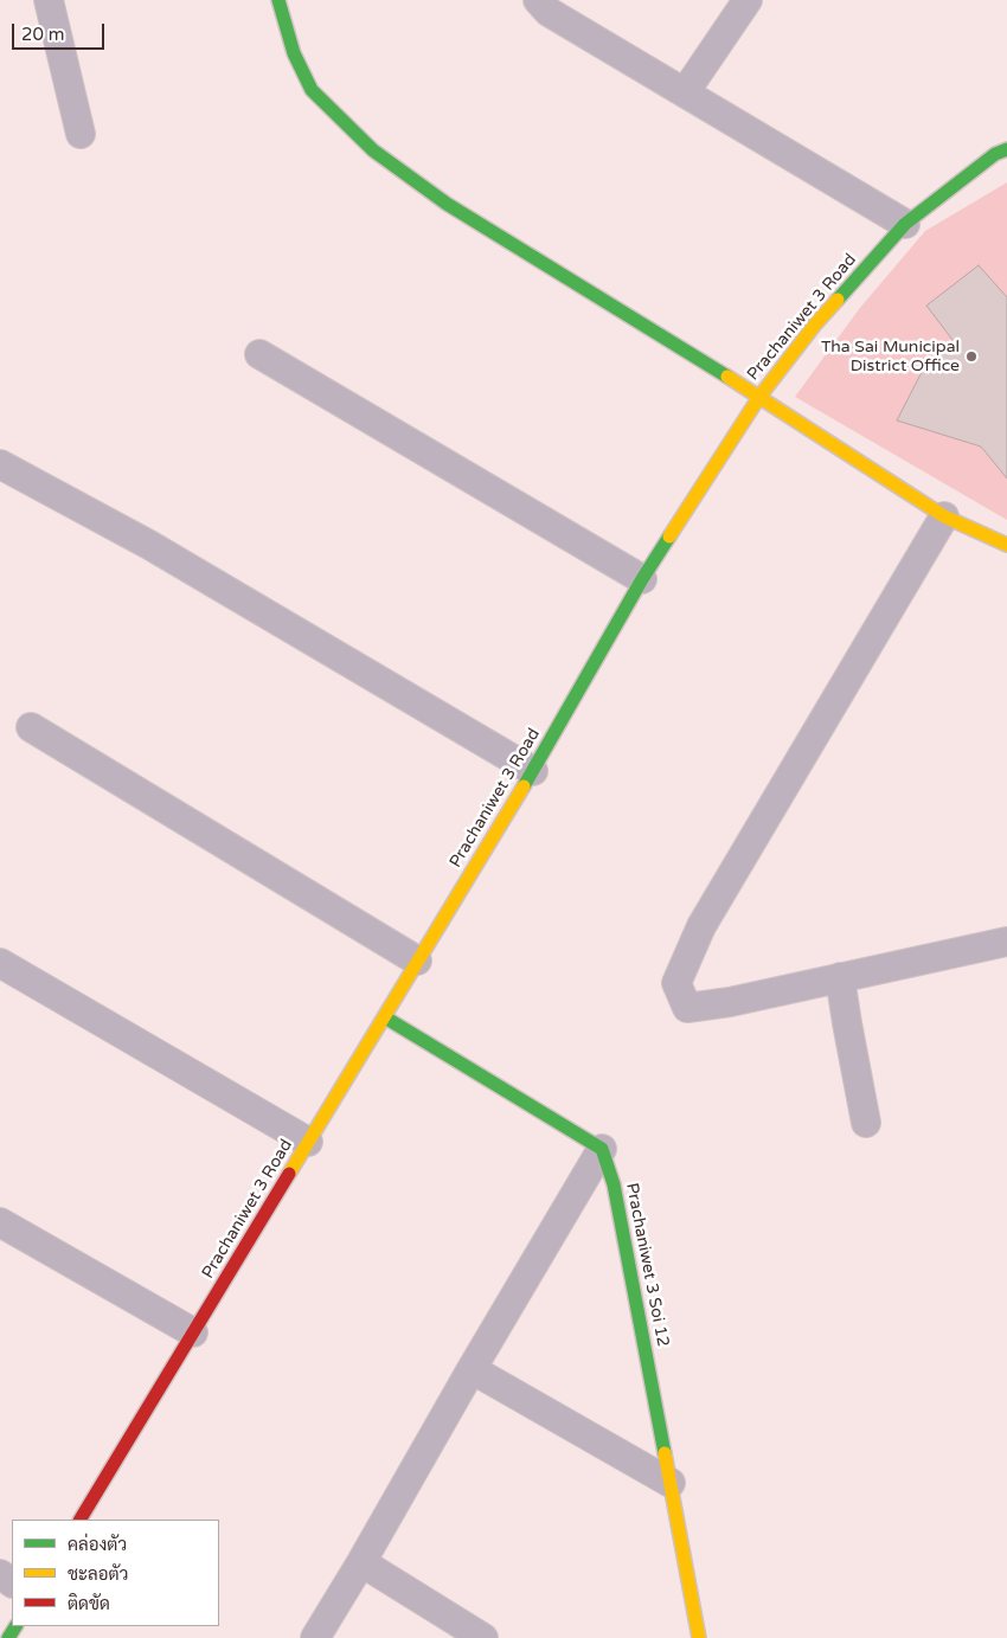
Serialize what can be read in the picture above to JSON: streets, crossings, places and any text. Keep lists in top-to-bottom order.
{
  "streets": {
    "street": ["Prachaniwet 3 Road", "Prachaniwet 3 Soi 12"]
  },
  "places": ["Tha Sai Municipal District Office"],
  "legend": ["คล่องตัว", "ชะลอตัว", "ติดขัด"],
  "scale_bar": "20 m"
}
